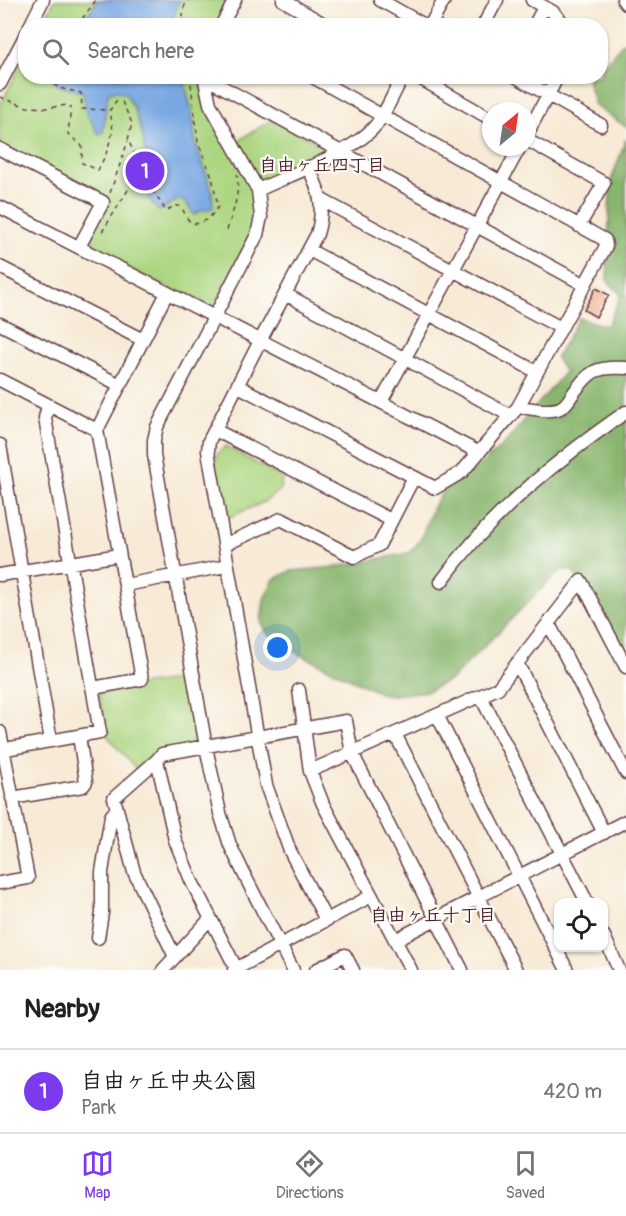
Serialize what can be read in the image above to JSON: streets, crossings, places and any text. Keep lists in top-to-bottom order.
{
  "districts": ["自由ヶ丘四丁目", "自由ヶ丘十丁目"],
  "north": "top right",
  "page": {
    "search": "Search here",
    "pins": "1",
    "heading": "Nearby",
    "list": [
      {
        "mark": "1",
        "name": "自由ヶ丘中央公園",
        "note": "Park",
        "value": "420 m"
      }
    ],
    "nav": ["Map", "Directions", "Saved"]
  }
}
